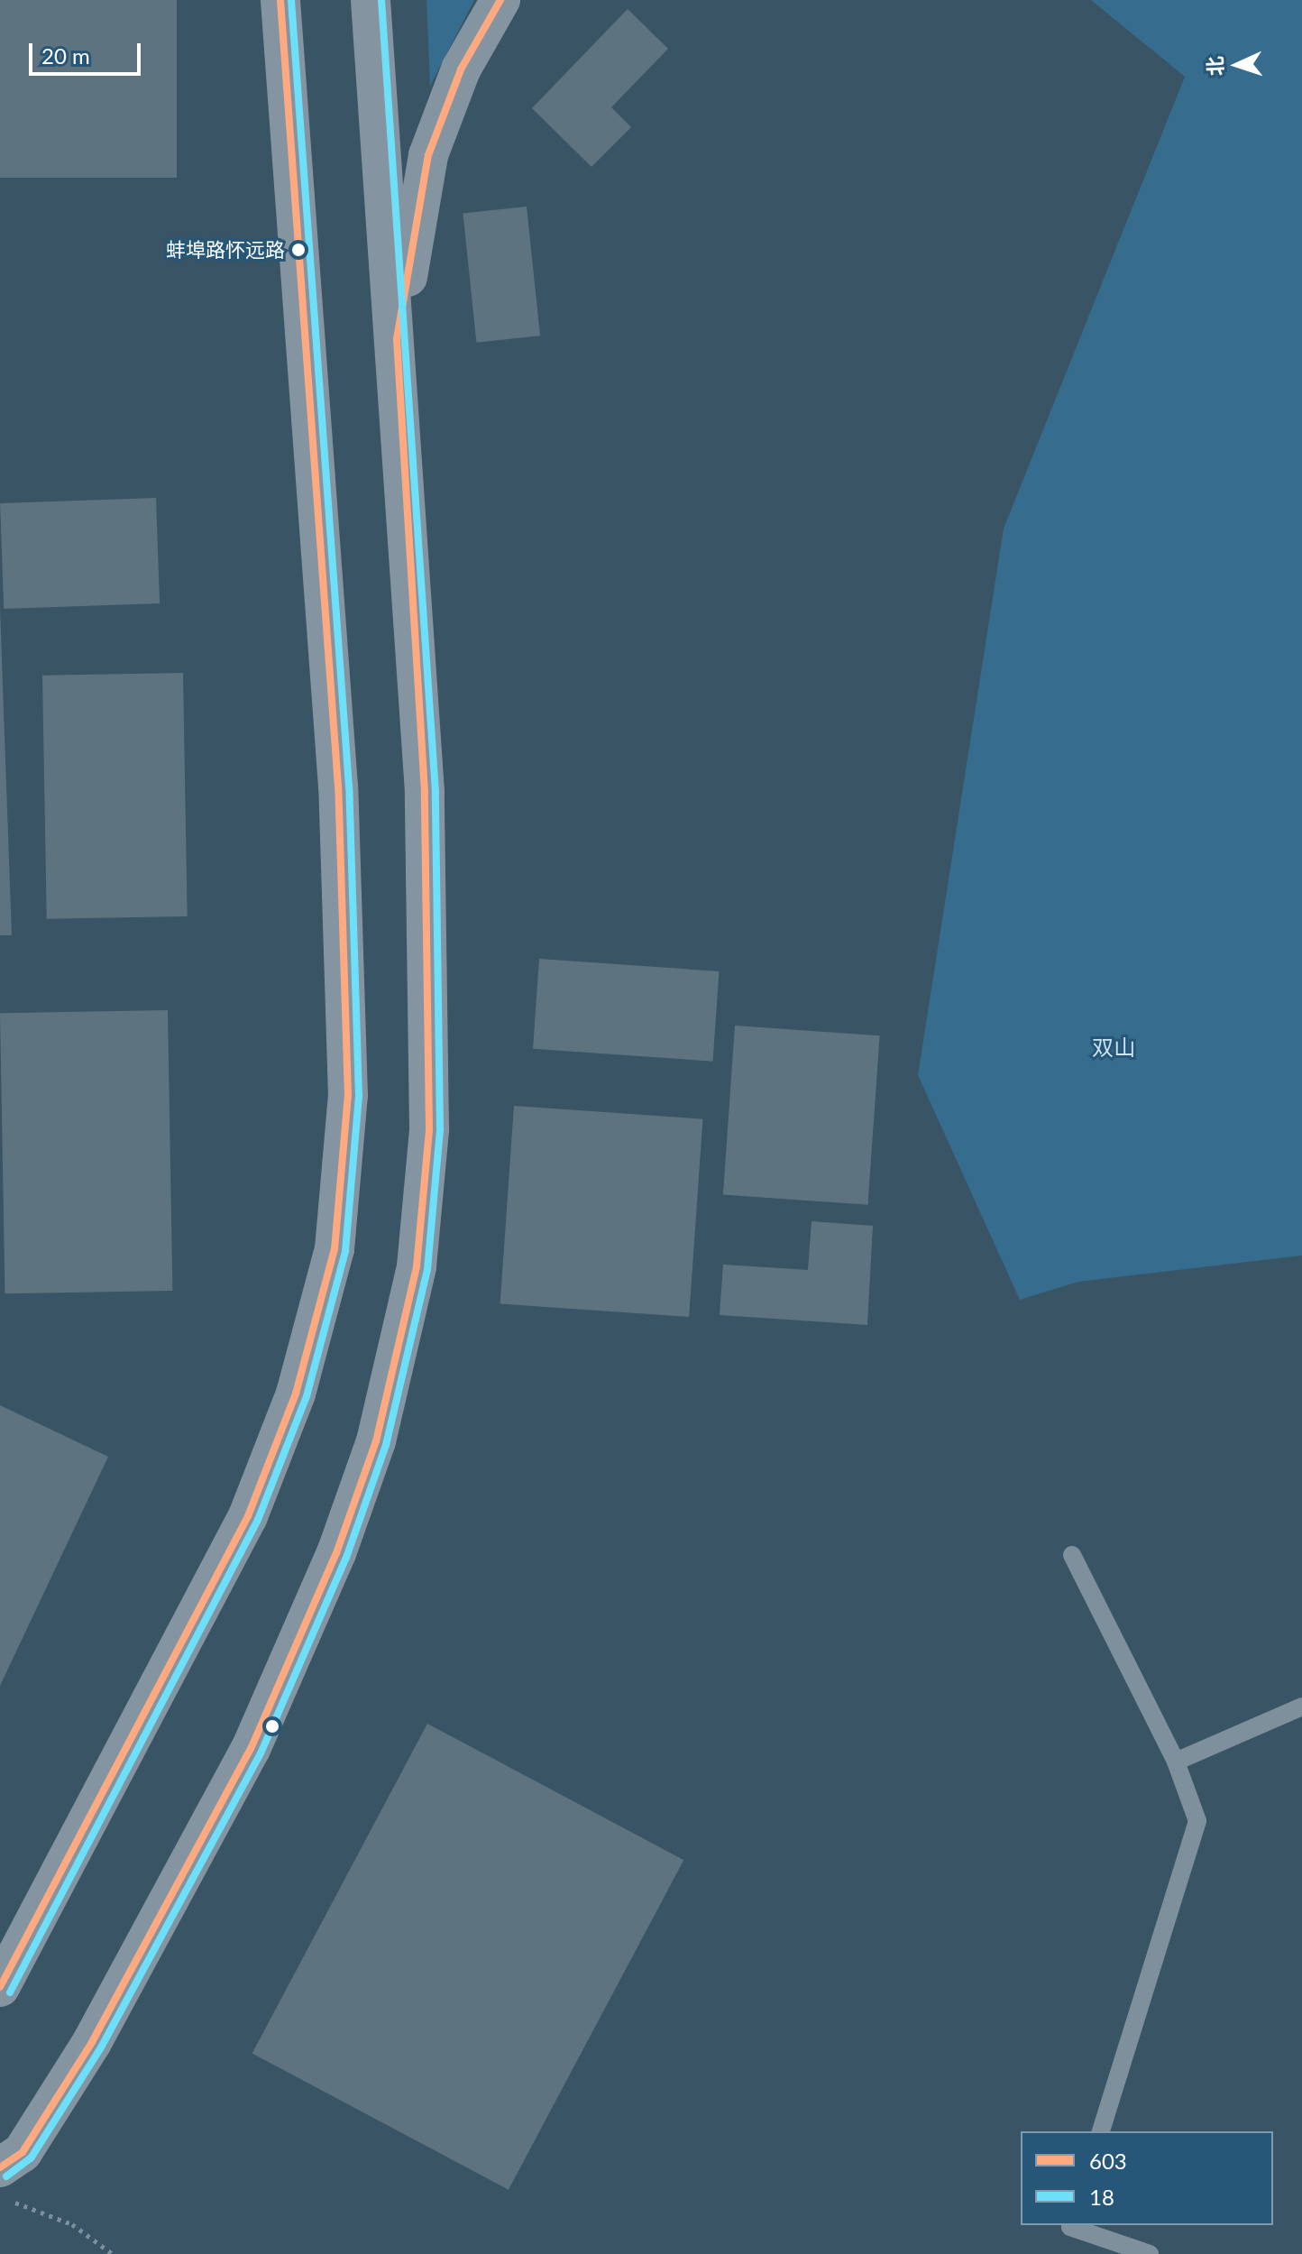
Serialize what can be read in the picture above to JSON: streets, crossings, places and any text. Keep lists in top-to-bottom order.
{
  "parks": ["双山"],
  "places": ["蚌埠路怀远路"],
  "lines": ["transit line 603", "transit line 18"],
  "legend": ["603", "18"],
  "scale_bar": "20 m",
  "north": "left"
}
